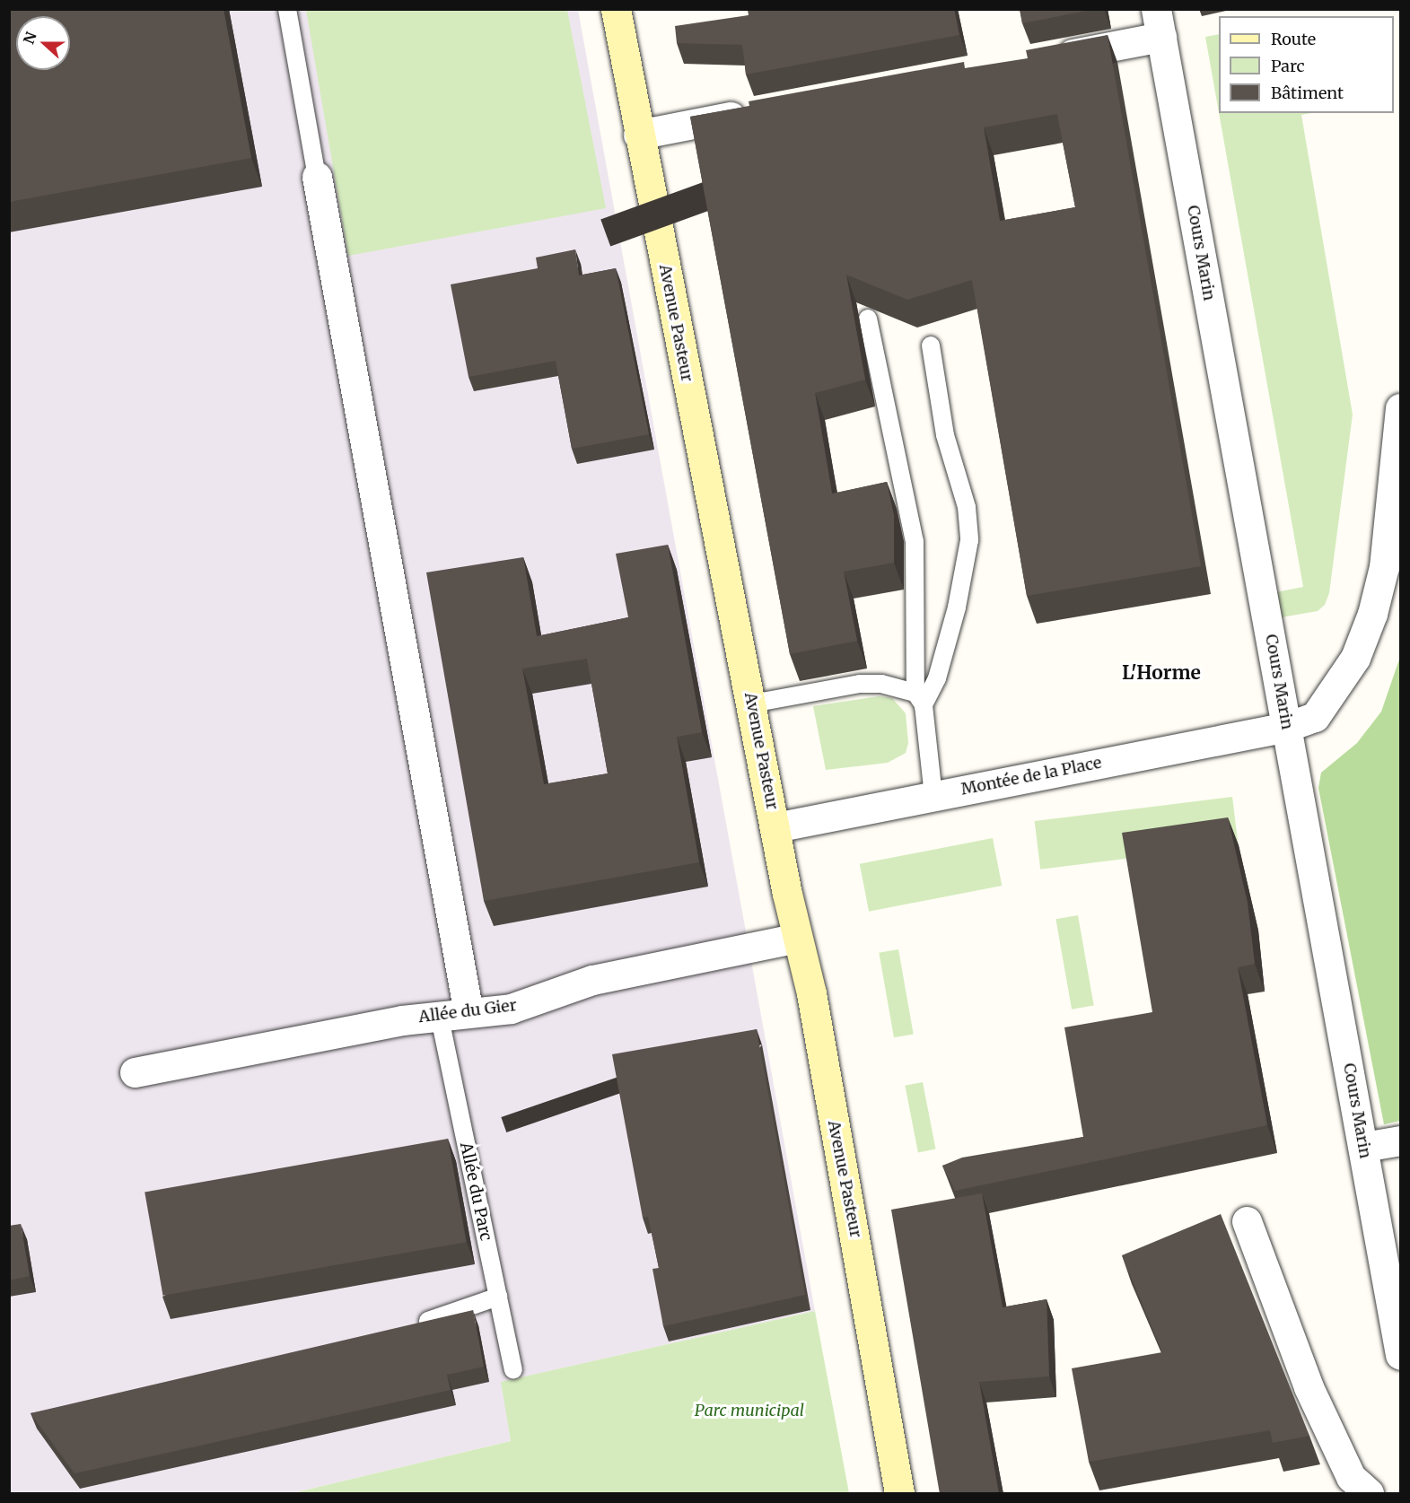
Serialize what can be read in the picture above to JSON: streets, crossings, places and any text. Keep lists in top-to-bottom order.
{
  "streets": {
    "main road": ["Avenue Pasteur"],
    "street": ["Cours Marin", "Montée de la Place", "Allée du Gier"],
    "lane": ["Allée du Parc"]
  },
  "crossings": [
    ["Cours Marin", "Montée de la Place"],
    ["Avenue Pasteur", "Montée de la Place"],
    ["Avenue Pasteur", "Allée du Gier"],
    ["Allée du Gier", "Allée du Parc"]
  ],
  "districts": ["L'Horme"],
  "parks": ["Parc municipal"],
  "legend": ["Route", "Parc", "Bâtiment"],
  "north": "left"
}
